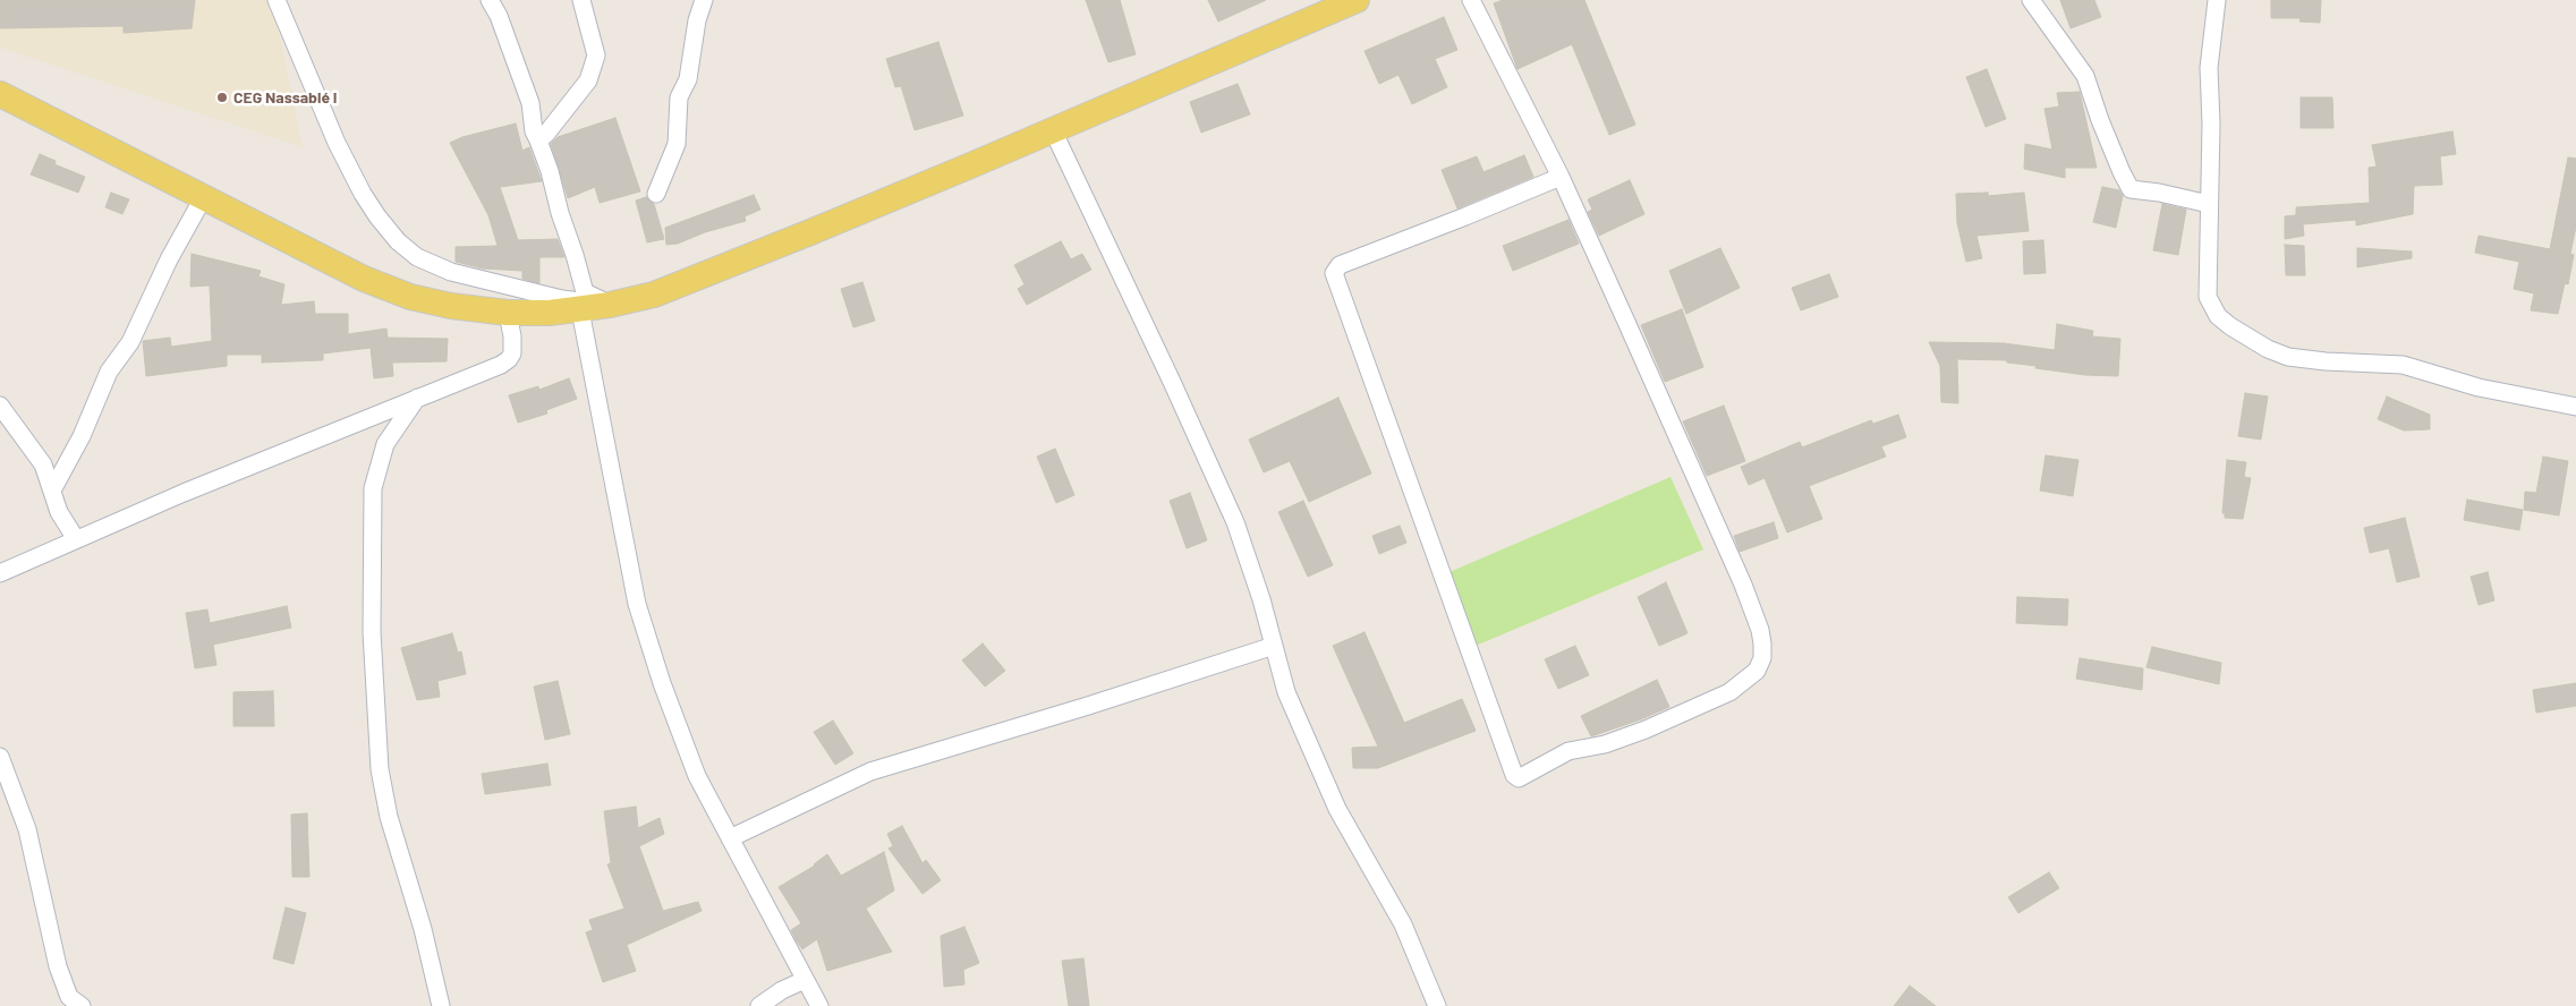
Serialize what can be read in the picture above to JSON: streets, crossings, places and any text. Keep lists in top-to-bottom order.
{
  "places": ["CEG Nassablé I"]
}
